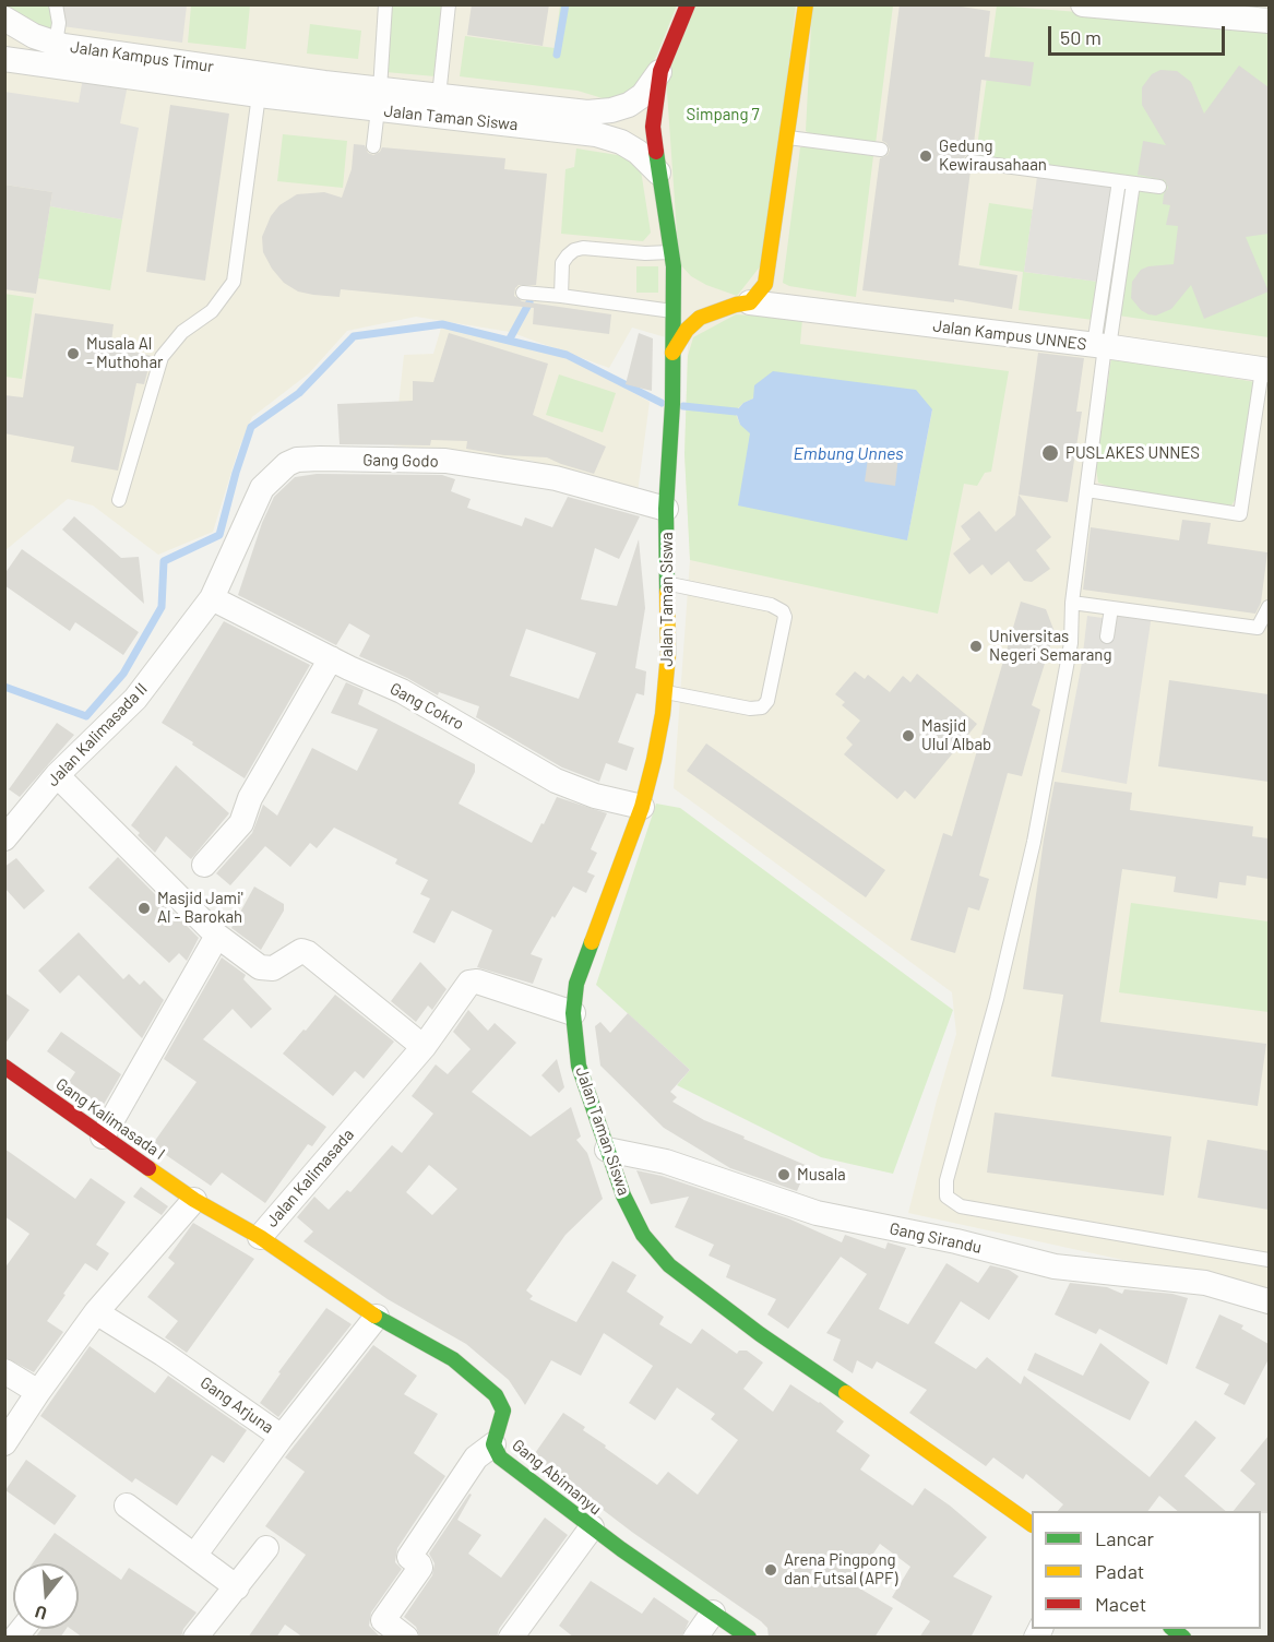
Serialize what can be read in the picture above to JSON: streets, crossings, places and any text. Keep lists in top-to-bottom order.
{
  "streets": {
    "main road": [
      "Jalan Taman Siswa",
      "Gang Kalimasada I",
      "Jalan Kalimasada",
      "Gang Abimanyu"
    ],
    "street": [
      "Jalan Kampus Timur",
      "Jalan Kampus UNNES",
      "Gang Godo",
      "Gang Cokro",
      "Jalan Kalimasada II",
      "Gang Sirandu",
      "Gang Arjuna"
    ]
  },
  "crossings": [
    ["Jalan Kampus Timur", "Jalan Taman Siswa"],
    ["Jalan Taman Siswa", "Gang Godo"],
    ["Jalan Taman Siswa", "Gang Cokro"],
    ["Jalan Taman Siswa", "Jalan Kalimasada"],
    ["Jalan Taman Siswa", "Gang Sirandu"],
    ["Gang Godo", "Gang Cokro"],
    ["Gang Godo", "Jalan Kalimasada II"],
    ["Gang Cokro", "Jalan Kalimasada II"],
    ["Gang Kalimasada I", "Jalan Kalimasada"],
    ["Jalan Kalimasada", "Gang Abimanyu"],
    ["Gang Arjuna", "Gang Abimanyu"]
  ],
  "water": ["Embung Unnes"],
  "parks": ["Simpang 7"],
  "places": [
    "Gedung Kewirausahaan",
    "Musala Al - Muthohar",
    "PUSLAKES UNNES",
    "Universitas Negeri Semarang",
    "Masjid Ulul Albab",
    "Masjid Jami' Al - Barokah",
    "Musala",
    "Arena Pingpong dan Futsal (APF)"
  ],
  "legend": ["Lancar", "Padat", "Macet"],
  "scale_bar": "50 m",
  "north": "bottom"
}
